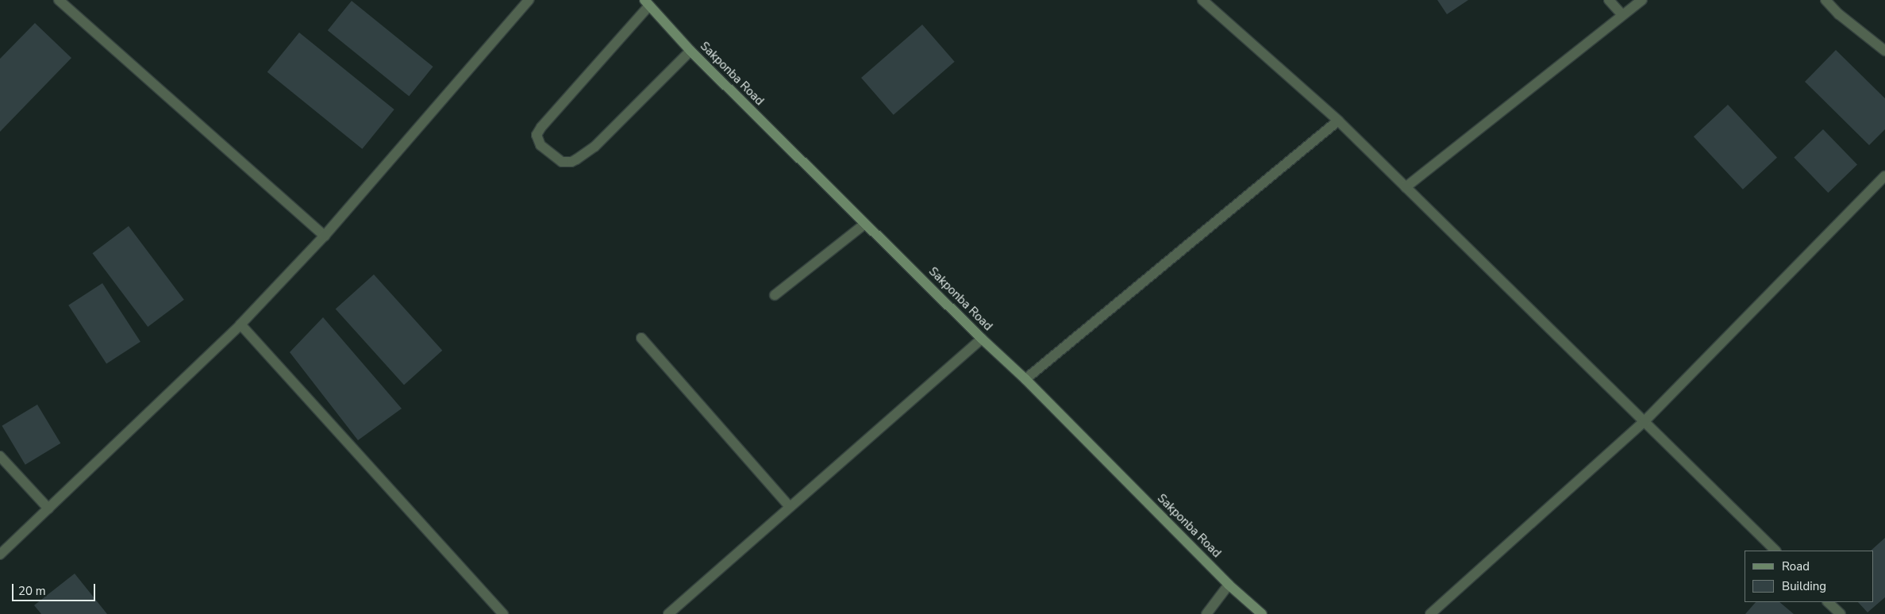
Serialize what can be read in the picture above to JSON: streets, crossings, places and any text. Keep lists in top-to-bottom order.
{
  "streets": {
    "main road": ["Sakponba Road"]
  },
  "legend": ["Road", "Building"],
  "scale_bar": "20 m"
}
